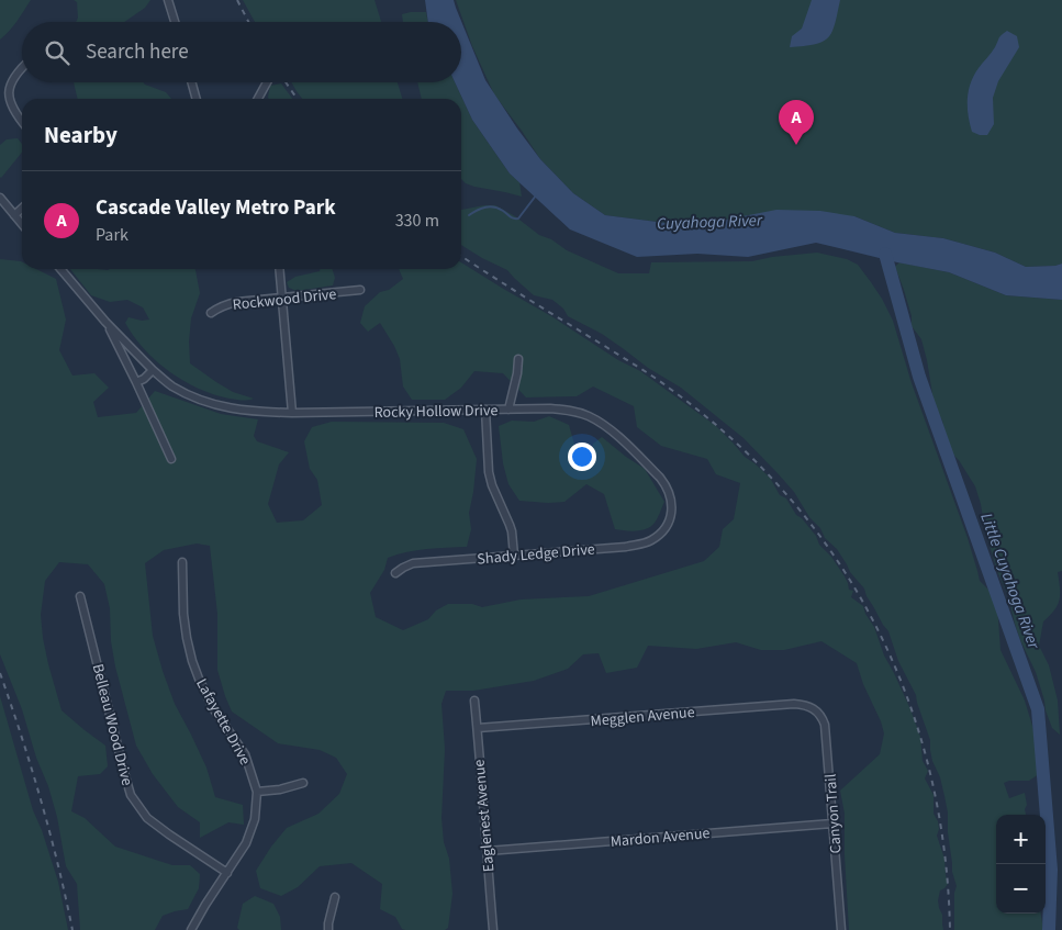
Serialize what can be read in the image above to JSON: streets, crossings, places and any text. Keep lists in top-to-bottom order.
{
  "streets": {
    "street": [
      "Rockwood Drive",
      "Rocky Hollow Drive",
      "Shady Ledge Drive",
      "Megglen Avenue",
      "Lafayette Drive",
      "Belleau Wood Drive",
      "Canyon Trail",
      "Eaglenest Avenue",
      "Mardon Avenue"
    ]
  },
  "crossings": [
    ["Rocky Hollow Drive", "Shady Ledge Drive"],
    ["Megglen Avenue", "Canyon Trail"],
    ["Megglen Avenue", "Eaglenest Avenue"],
    ["Lafayette Drive", "Belleau Wood Drive"],
    ["Canyon Trail", "Mardon Avenue"],
    ["Eaglenest Avenue", "Mardon Avenue"]
  ],
  "water": ["Cuyahoga River", "Little Cuyahoga River"],
  "page": {
    "search": "Search here",
    "heading": "Nearby",
    "pins": "A",
    "list": [
      {
        "mark": "A",
        "name": "Cascade Valley Metro Park",
        "note": "Park",
        "value": "330 m"
      }
    ],
    "map_buttons": ["+", "−"]
  }
}
